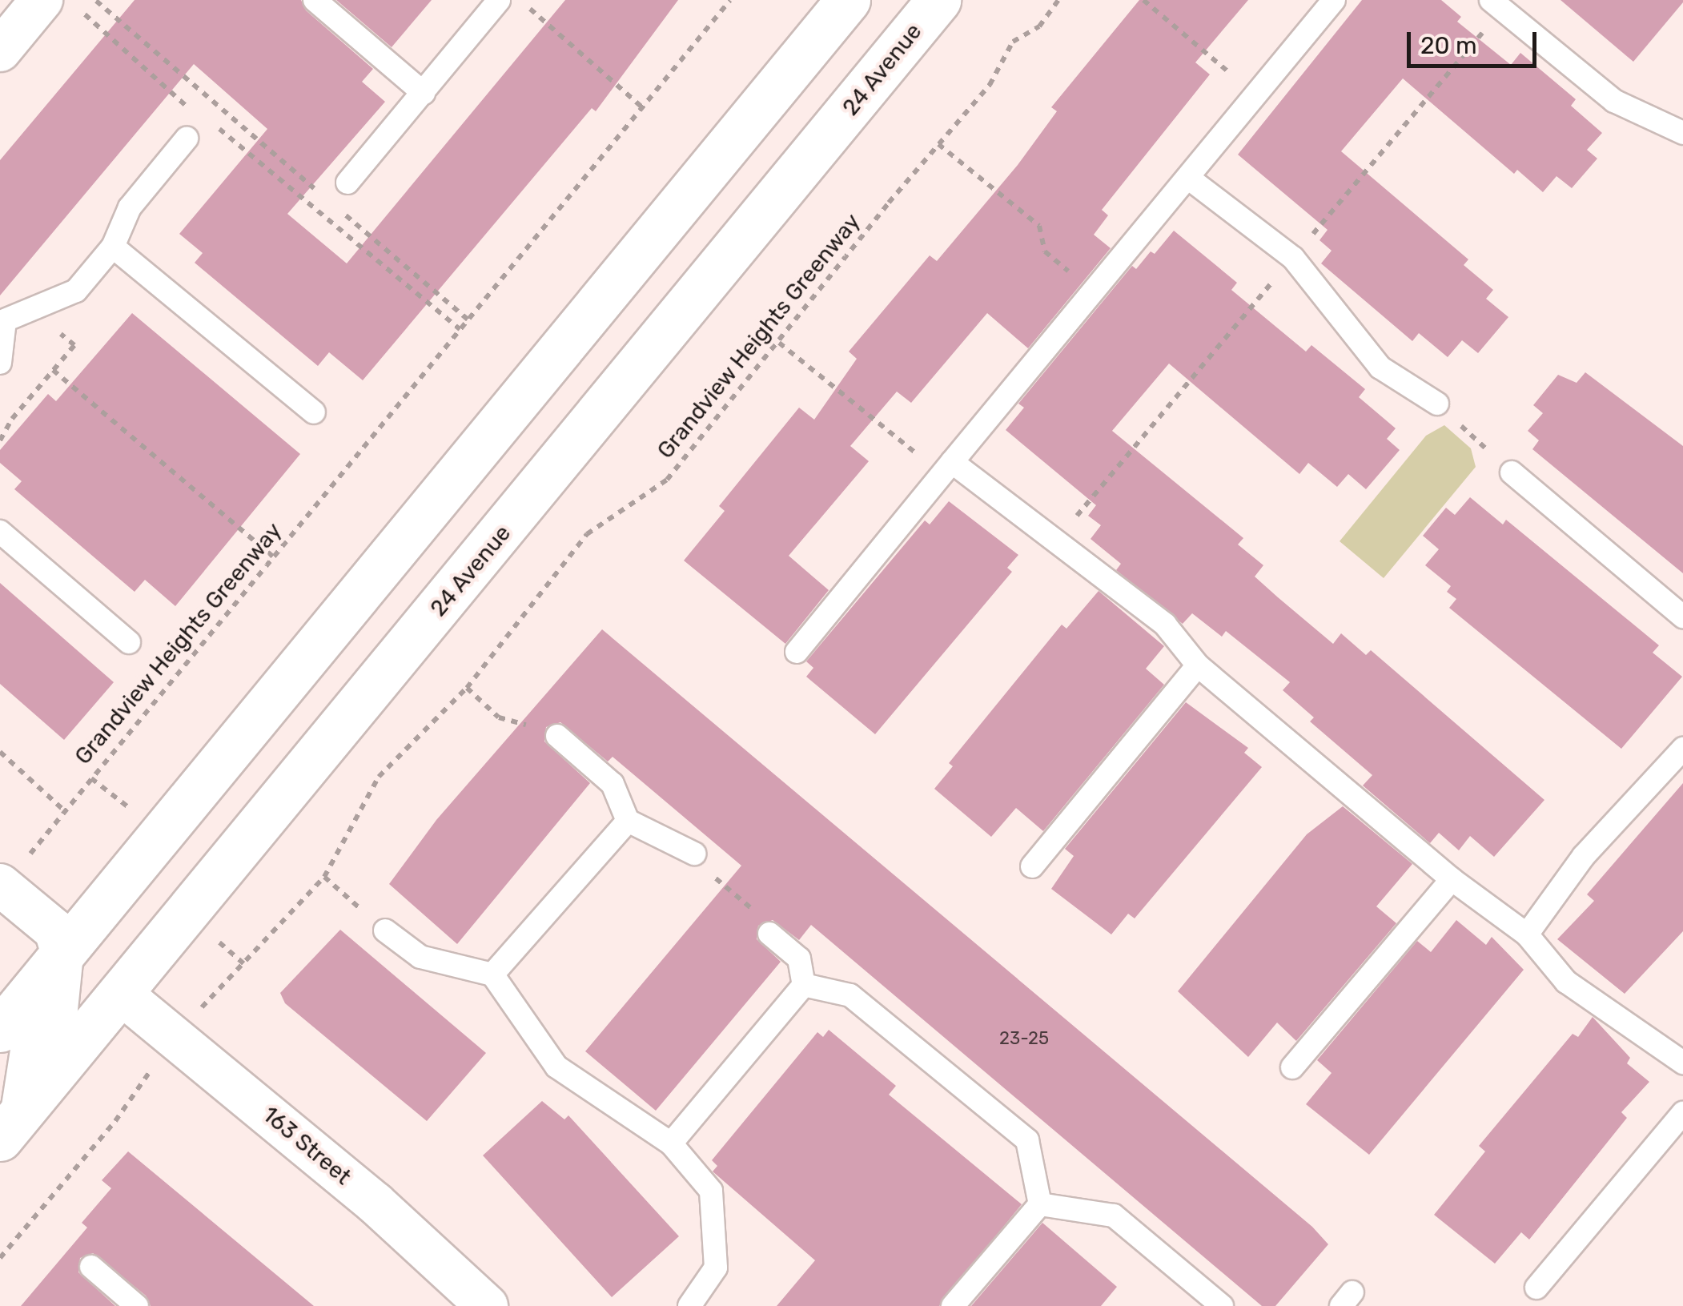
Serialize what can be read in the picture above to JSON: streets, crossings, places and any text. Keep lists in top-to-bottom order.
{
  "streets": {
    "main road": ["24 Avenue"],
    "street": ["163 Street"],
    "path": ["Grandview Heights Greenway"]
  },
  "crossings": [
    ["24 Avenue", "163 Street"]
  ],
  "house_numbers": ["23-25"],
  "scale_bar": "20 m"
}
